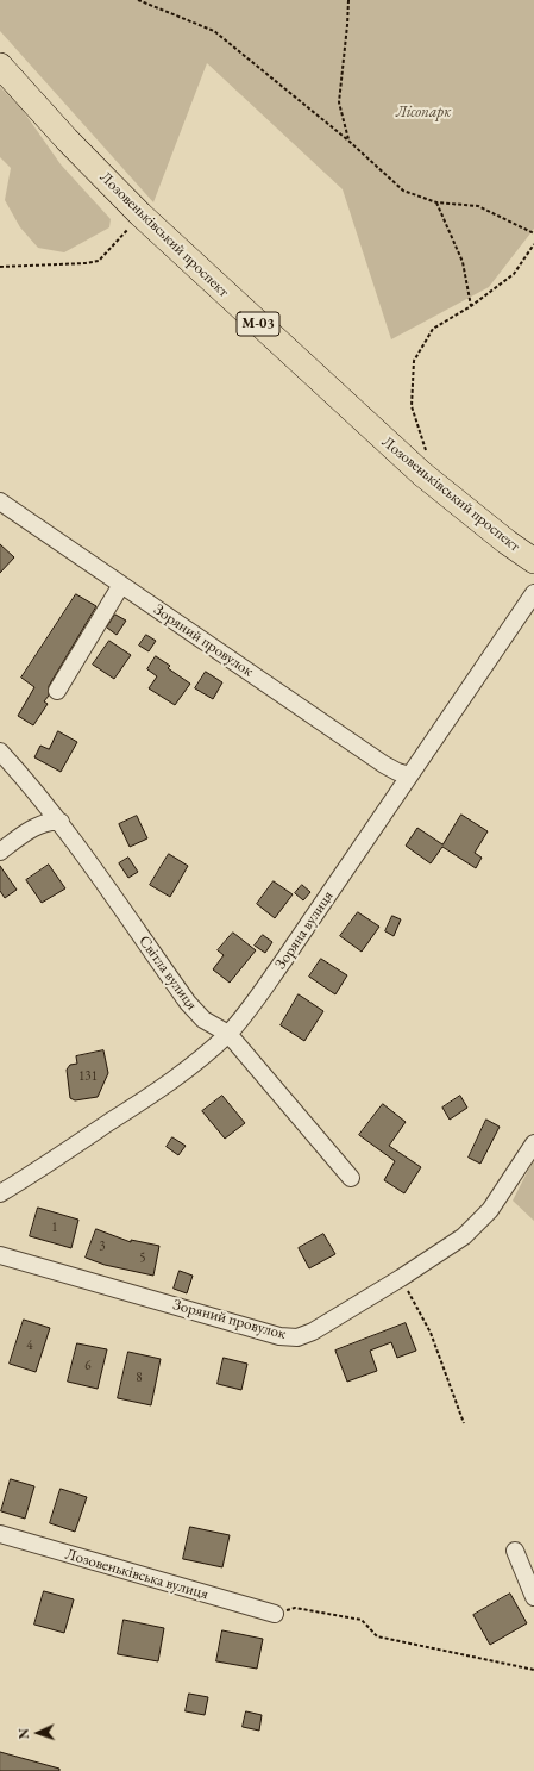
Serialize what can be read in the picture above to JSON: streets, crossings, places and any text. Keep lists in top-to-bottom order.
{
  "streets": {
    "highway": ["Лозовеньківський проспект", "М-03"],
    "street": [
      "Зоряний провулок",
      "Зоряна вулиця",
      "Світла вулиця",
      "Лозовеньківська вулиця"
    ]
  },
  "crossings": [
    ["Зоряний провулок", "Зоряна вулиця"],
    ["Зоряна вулиця", "Світла вулиця"]
  ],
  "parks": ["Лісопарк"],
  "house_numbers": [
    "131",
    "1",
    "3",
    "5",
    "4",
    "6",
    "8"
  ],
  "north": "left"
}
